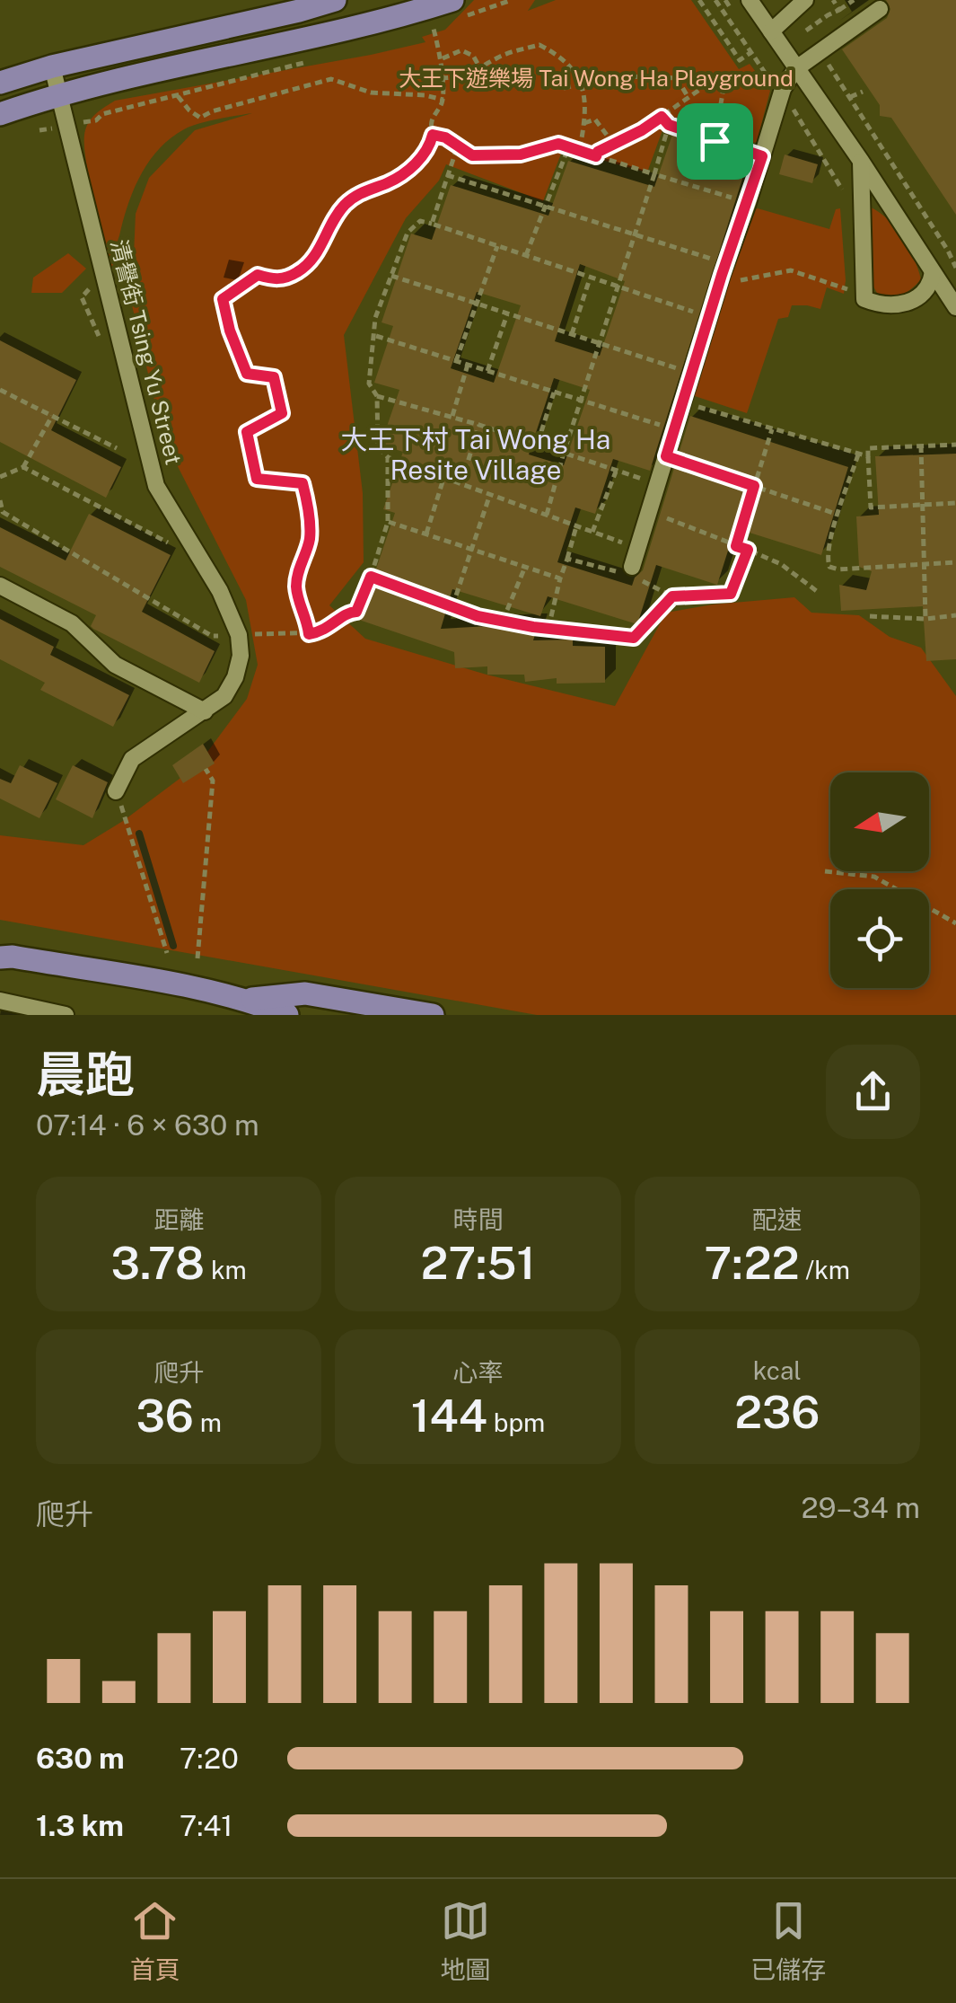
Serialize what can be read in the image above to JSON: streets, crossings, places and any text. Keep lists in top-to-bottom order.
{
  "streets": {
    "street": ["清譽街 Tsing Yu Street"]
  },
  "districts": ["大王下村 Tai Wong Ha Resite Village"],
  "parks": ["大王下遊樂場 Tai Wong Ha Playground"],
  "north": "left",
  "page": {
    "heading": ["晨跑", "07:14 · 6 × 630 m"],
    "stats": [
      ["距離", "3.78 km"],
      ["時間", "27:51"],
      ["配速", "7:22 /km"],
      ["爬升", "36 m"],
      ["心率", "144 bpm"],
      ["kcal", "236"]
    ],
    "chart": ["爬升", "29–34 m"],
    "list": [
      {
        "name": "630 m",
        "note": "7:20"
      },
      {
        "name": "1.3 km",
        "note": "7:41"
      }
    ],
    "tabs": ["首頁", "地圖", "已儲存"]
  }
}
